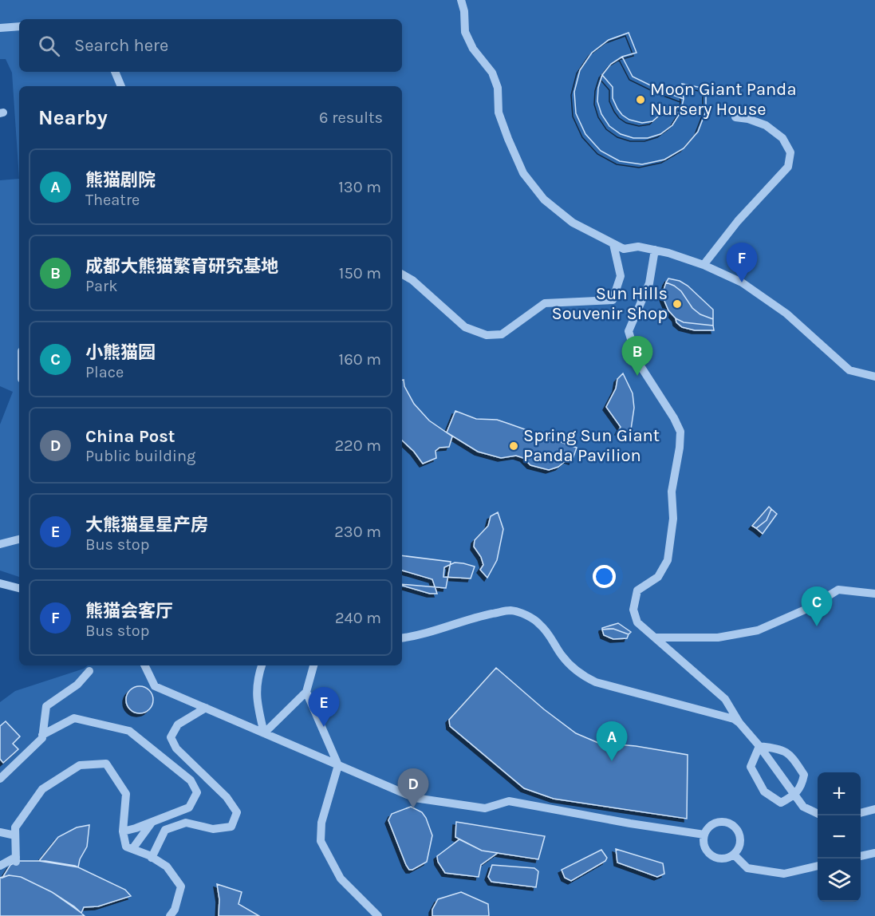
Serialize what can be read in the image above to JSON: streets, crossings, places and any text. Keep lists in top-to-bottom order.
{
  "places": ["Moon Giant Panda Nursery House", "Sun Hills Souvenir Shop", "Spring Sun Giant Panda Pavilion"],
  "page": {
    "search": "Search here",
    "heading": ["Nearby", "6 results"],
    "list": [
      {
        "mark": "A",
        "name": "熊猫剧院",
        "note": "Theatre",
        "value": "130 m"
      },
      {
        "mark": "B",
        "name": "成都大熊猫繁育研究基地",
        "note": "Park",
        "value": "150 m"
      },
      {
        "mark": "C",
        "name": "小熊猫园",
        "note": "Place",
        "value": "160 m"
      },
      {
        "mark": "D",
        "name": "China Post",
        "note": "Public building",
        "value": "220 m"
      },
      {
        "mark": "E",
        "name": "大熊猫星星产房",
        "note": "Bus stop",
        "value": "230 m"
      },
      {
        "mark": "F",
        "name": "熊猫会客厅",
        "note": "Bus stop",
        "value": "240 m"
      }
    ],
    "pins": [
      "F",
      "B",
      "C",
      "E",
      "A",
      "D"
    ],
    "map_buttons": ["+", "−"]
  }
}
